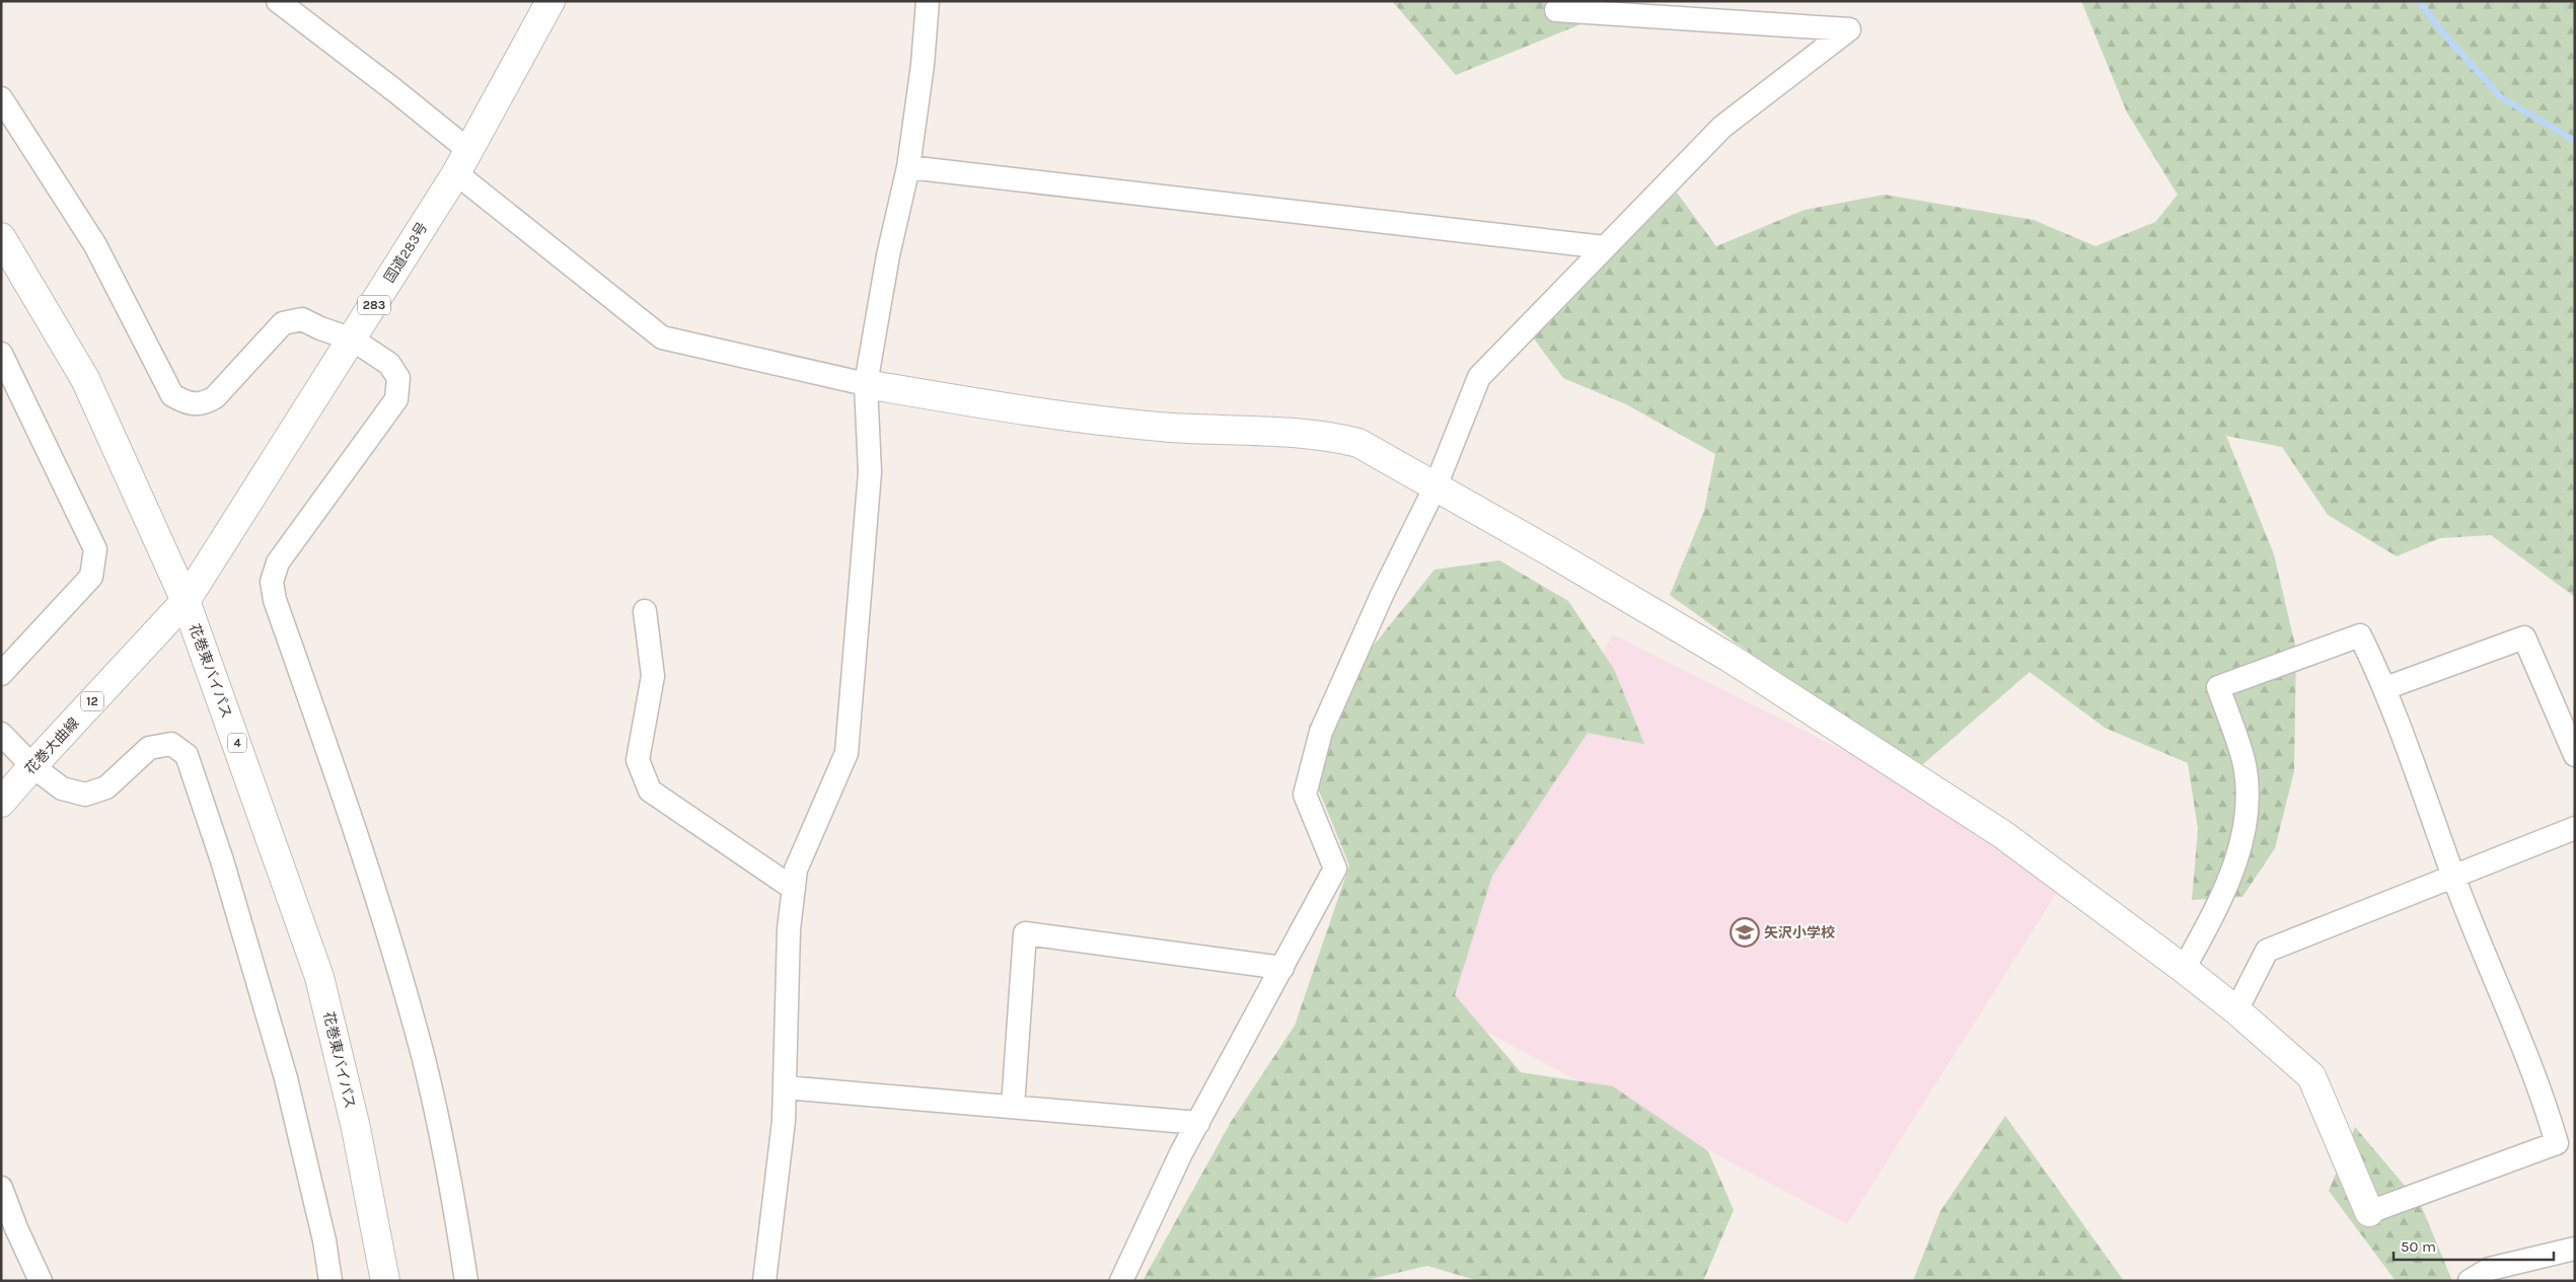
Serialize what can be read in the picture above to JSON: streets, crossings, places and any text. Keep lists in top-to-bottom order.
{
  "streets": {
    "main road": [
      "国道283号",
      "283",
      "花巻東バイパス",
      "12",
      "4",
      "花巻大曲線"
    ]
  },
  "crossings": [
    ["国道283号", "花巻東バイパス"],
    ["国道283号", "花巻大曲線"],
    ["花巻東バイパス", "花巻大曲線"]
  ],
  "places": {
    "school or university": ["矢沢小学校"]
  },
  "scale_bar": "50 m"
}
